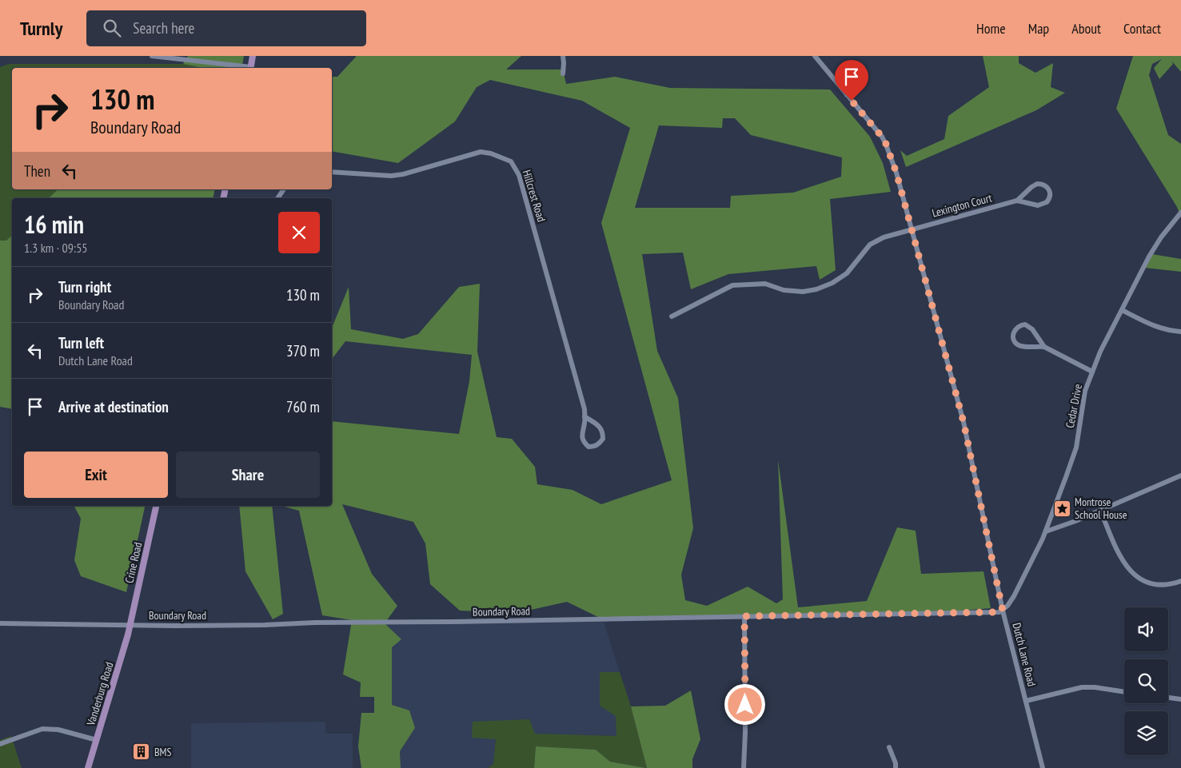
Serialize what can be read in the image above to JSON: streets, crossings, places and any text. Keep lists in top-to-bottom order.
{
  "streets": {
    "main road": ["Crine Road", "Vanderburg Road"],
    "street": [
      "Hillcrest Road",
      "Lexington Court",
      "Cedar Drive",
      "Boundary Road",
      "Dutch Lane Road"
    ]
  },
  "crossings": [
    ["Lexington Court", "Dutch Lane Road"],
    ["Cedar Drive", "Boundary Road"],
    ["Cedar Drive", "Dutch Lane Road"],
    ["Crine Road", "Boundary Road"],
    ["Crine Road", "Vanderburg Road"],
    ["Boundary Road", "Dutch Lane Road"],
    ["Boundary Road", "Vanderburg Road"]
  ],
  "places": {
    "place": ["Montrose School House"],
    "building": ["BMS"]
  },
  "page": {
    "header": "Turnly",
    "search": "Search here",
    "nav": [
      "Home",
      "Map",
      "About",
      "Contact"
    ],
    "turn": ["130 m", "Boundary Road"],
    "then": "Then",
    "heading": ["16 min", "1.3 km · 09:55"],
    "list": [
      {
        "name": "Turn right",
        "note": "Boundary Road",
        "value": "130 m"
      },
      {
        "name": "Turn left",
        "note": "Dutch Lane Road",
        "value": "370 m"
      },
      {
        "name": "Arrive at destination",
        "value": "760 m"
      }
    ],
    "buttons": ["Exit", "Share"]
  }
}
